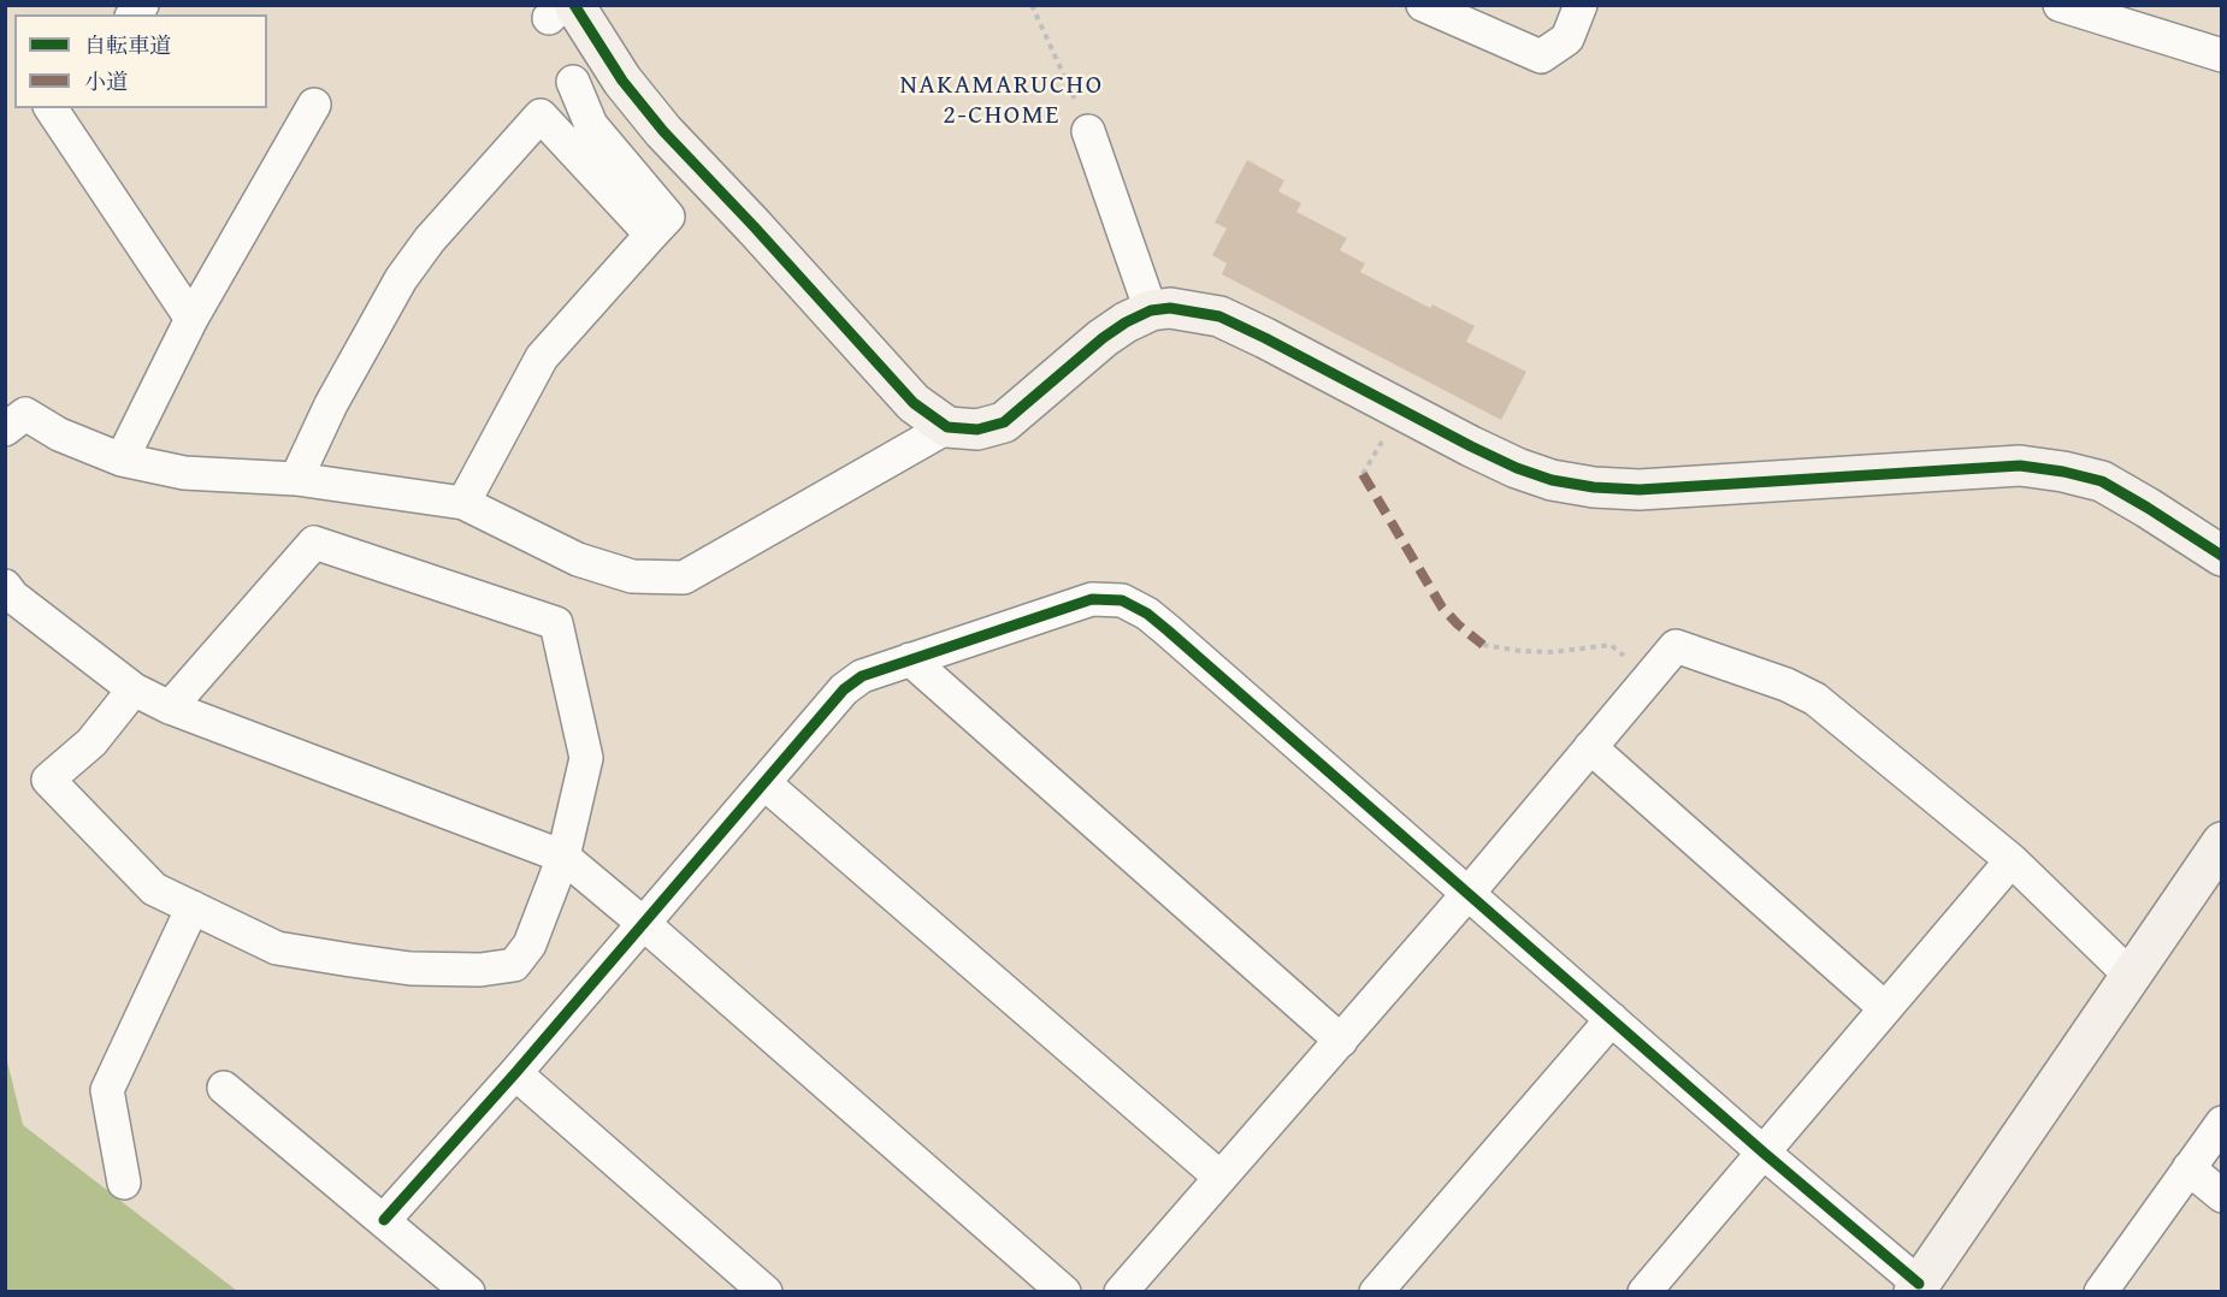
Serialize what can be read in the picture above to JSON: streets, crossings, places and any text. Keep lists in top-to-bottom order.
{
  "districts": ["NAKAMARUCHO 2-CHOME"],
  "legend": ["自転車道", "小道"]
}
